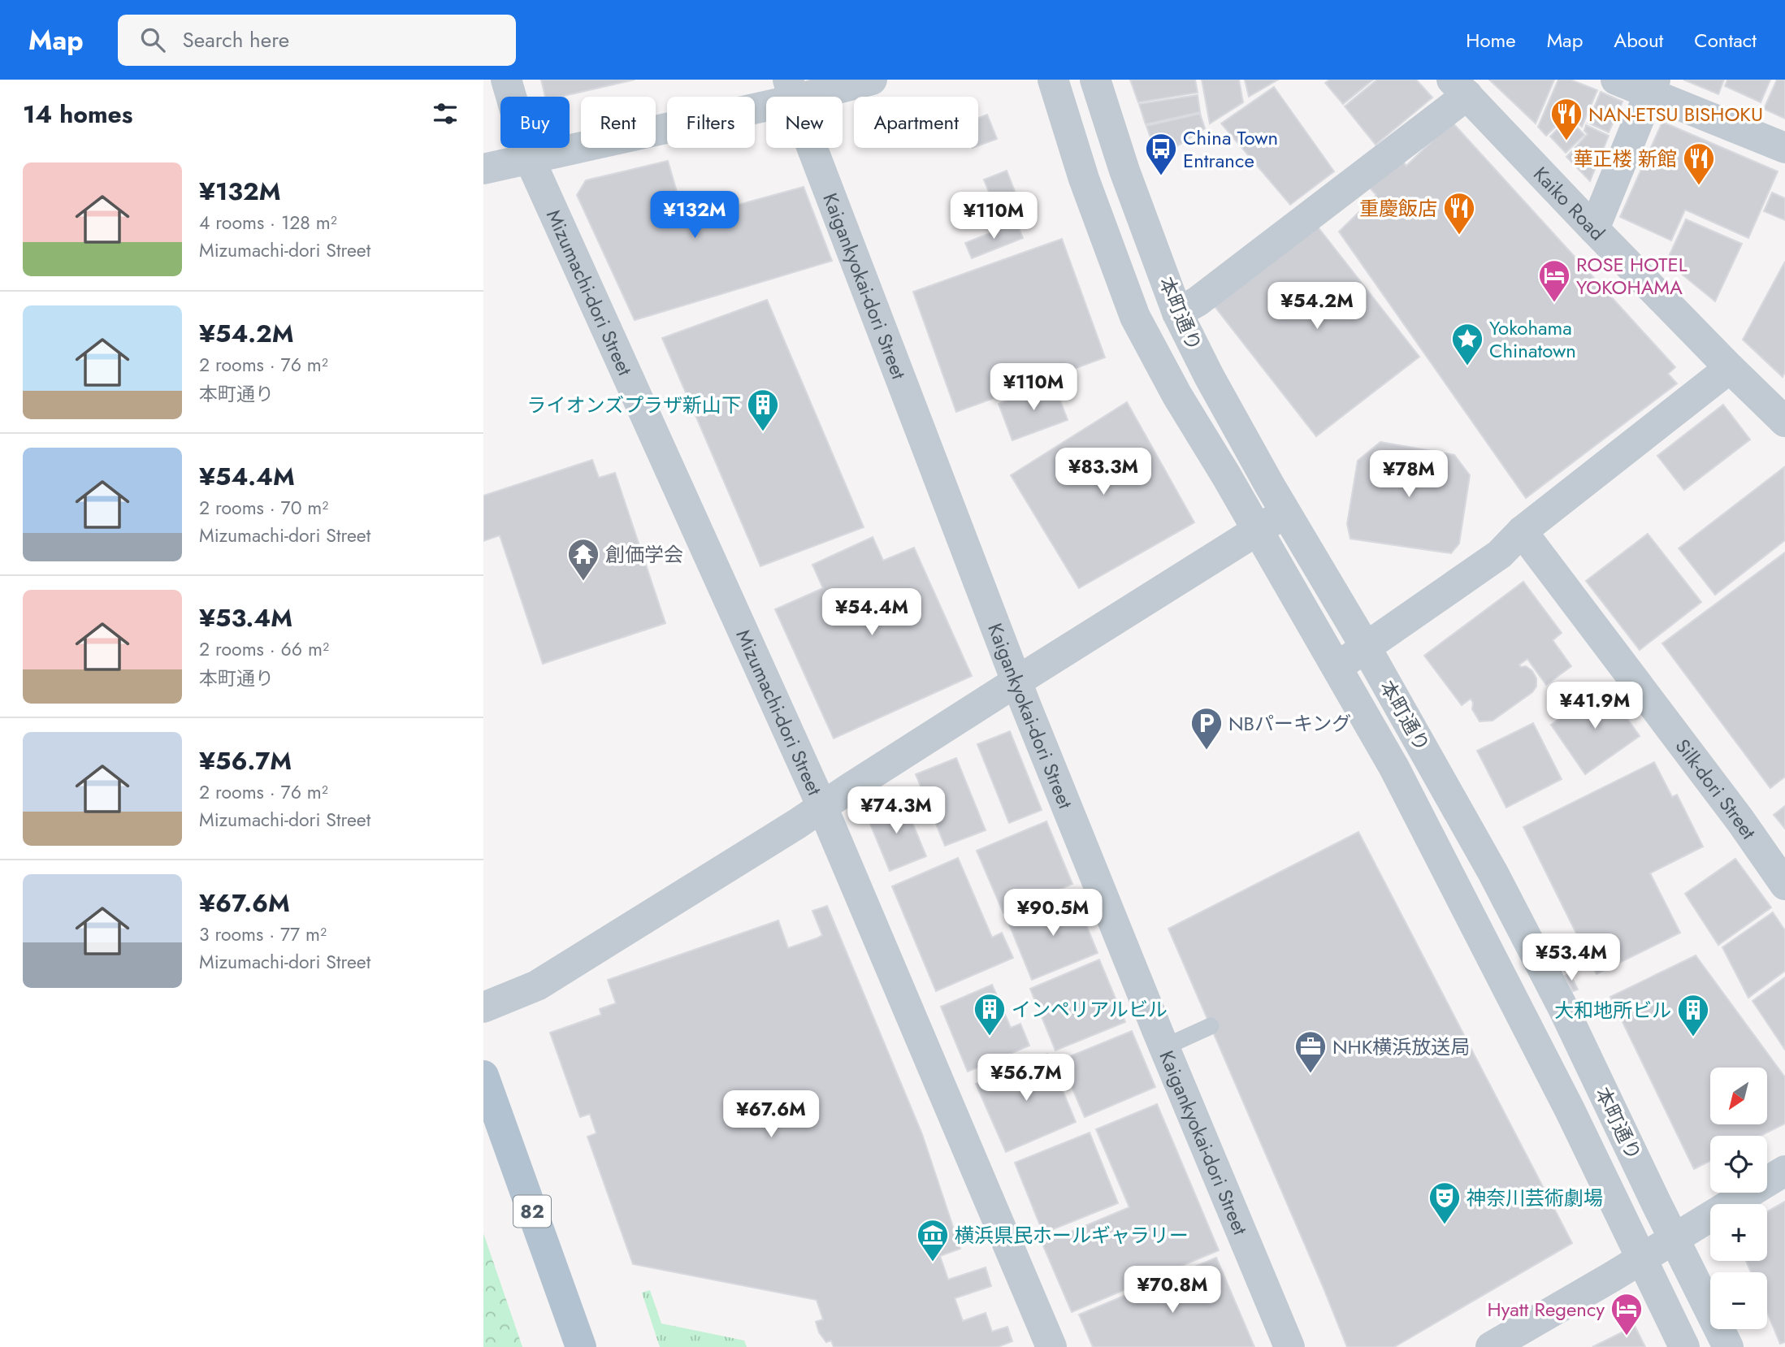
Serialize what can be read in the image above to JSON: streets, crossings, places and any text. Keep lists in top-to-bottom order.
{
  "streets": {
    "main road": ["82"],
    "street": [
      "Kaiko Road",
      "Kaigankyokai-dori Street",
      "Mizumachi-dori Street",
      "本町通り",
      "Silk-dori Street"
    ]
  },
  "places": {
    "restaurant": ["NAN-ETSU BISHOKU", "華正楼 新館", "重慶飯店"],
    "bus stop": ["China Town Entrance"],
    "hotel": ["ROSE HOTEL YOKOHAMA", "Hyatt Regency"],
    "place": ["Yokohama Chinatown"],
    "building": ["ライオンズプラザ新山下", "インペリアルビル", "大和地所ビル"],
    "temple": ["創価学会"],
    "parking": ["NBパーキング"],
    "office": ["NHK横浜放送局"],
    "theatre": ["神奈川芸術劇場"],
    "museum": ["横浜県民ホールギャラリー"]
  },
  "north": "bottom left",
  "page": {
    "header": "Map",
    "search": "Search here",
    "nav": [
      "Home",
      "Map",
      "About",
      "Contact"
    ],
    "heading": "14 homes",
    "chip": [
      "Buy",
      "Rent",
      "Filters",
      "New",
      "Apartment"
    ],
    "list": [
      {
        "name": "¥132M",
        "note": "4 rooms · 128 m² · Mizumachi-dori Street"
      },
      {
        "name": "¥54.2M",
        "note": "2 rooms · 76 m² · 本町通り"
      },
      {
        "name": "¥54.4M",
        "note": "2 rooms · 70 m² · Mizumachi-dori Street"
      },
      {
        "name": "¥53.4M",
        "note": "2 rooms · 66 m² · 本町通り"
      },
      {
        "name": "¥56.7M",
        "note": "2 rooms · 76 m² · Mizumachi-dori Street"
      },
      {
        "name": "¥67.6M",
        "note": "3 rooms · 77 m² · Mizumachi-dori Street"
      }
    ],
    "price": [
      "¥132M",
      "¥110M",
      "¥54.2M",
      "¥110M",
      "¥83.3M",
      "¥78M",
      "¥54.4M",
      "¥41.9M",
      "¥74.3M",
      "¥90.5M",
      "¥53.4M",
      "¥56.7M",
      "¥67.6M",
      "¥70.8M"
    ],
    "map_buttons": ["+", "−"]
  }
}
